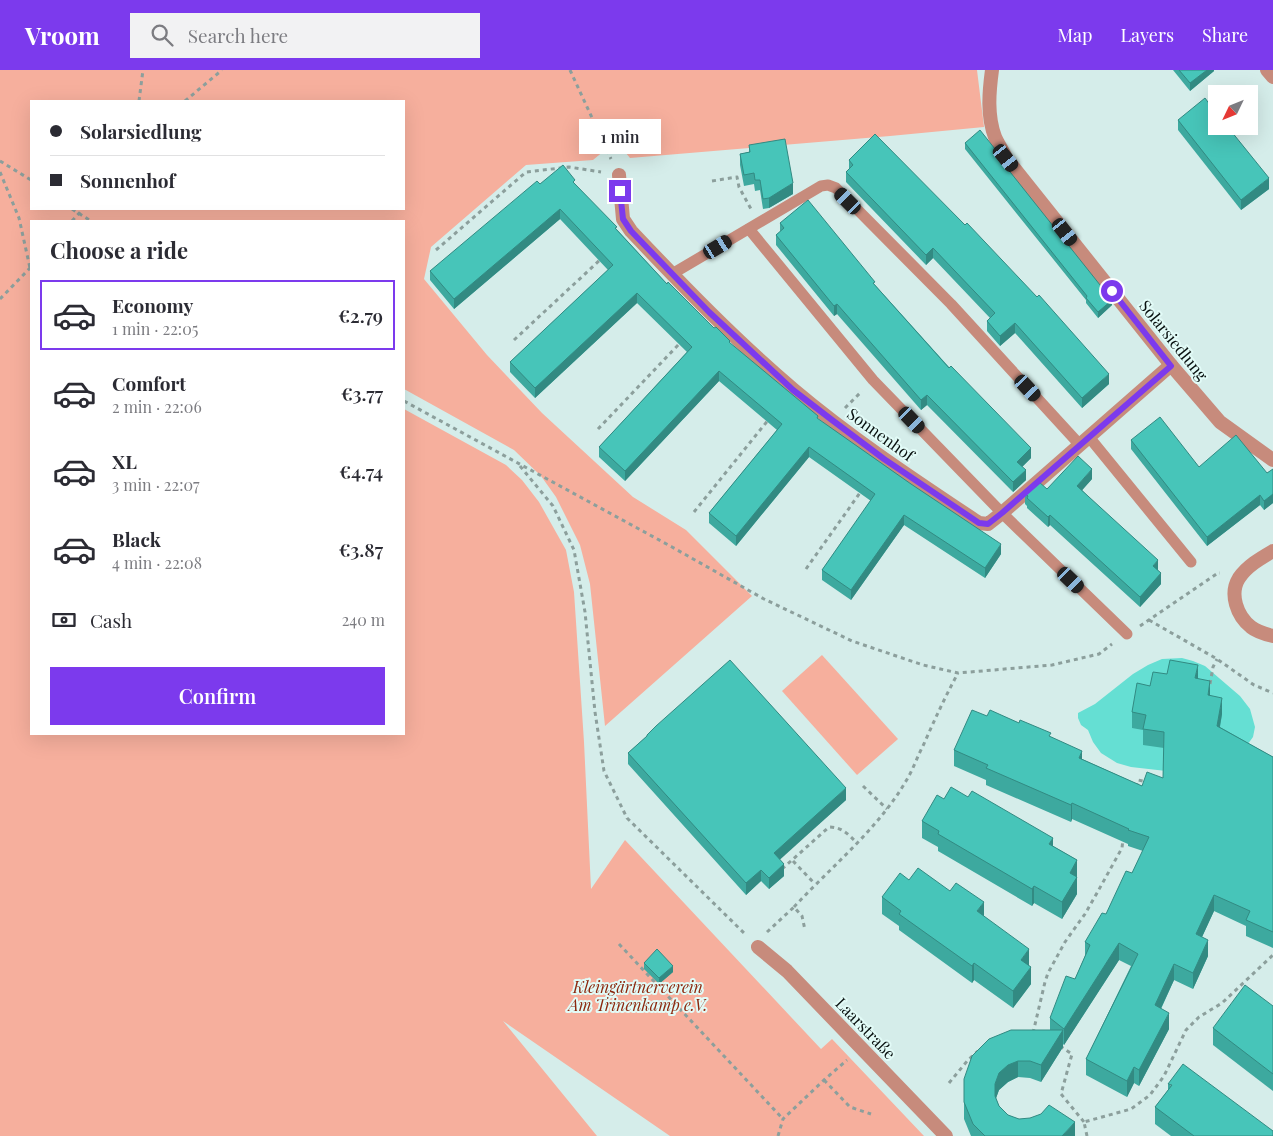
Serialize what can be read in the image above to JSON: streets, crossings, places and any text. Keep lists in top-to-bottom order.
{
  "streets": {
    "street": ["Solarsiedlung", "Sonnenhof", "Laarstraße"]
  },
  "crossings": [
    ["Solarsiedlung", "Sonnenhof"]
  ],
  "parks": ["Kleingärtnerverein Am Trinenkamp e.V."],
  "north": "bottom left",
  "page": {
    "header": "Vroom",
    "search": "Search here",
    "nav": ["Map", "Layers", "Share"],
    "banner": ["Solarsiedlung", "Sonnenhof"],
    "bubble": "1 min",
    "heading": "Choose a ride",
    "list": [
      {
        "name": "Economy",
        "note": "1 min · 22:05",
        "value": "€2.79"
      },
      {
        "name": "Comfort",
        "note": "2 min · 22:06",
        "value": "€3.77"
      },
      {
        "name": "XL",
        "note": "3 min · 22:07",
        "value": "€4.74"
      },
      {
        "name": "Black",
        "note": "4 min · 22:08",
        "value": "€3.87"
      }
    ],
    "pay": ["Cash", "240 m"],
    "buttons": "Confirm"
  }
}
